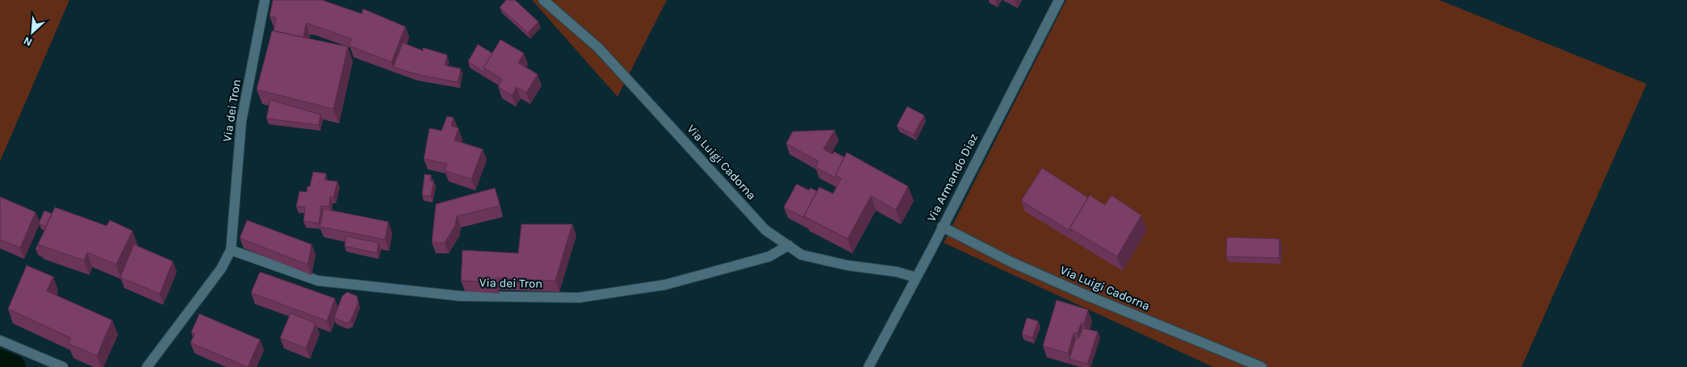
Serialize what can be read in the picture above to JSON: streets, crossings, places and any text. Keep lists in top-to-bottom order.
{
  "streets": {
    "street": ["Via dei Tron", "Via Luigi Cadorna", "Via Armando Diaz"]
  },
  "crossings": [
    ["Via dei Tron", "Via Luigi Cadorna"],
    ["Via Luigi Cadorna", "Via Armando Diaz"]
  ],
  "north": "bottom left"
}
